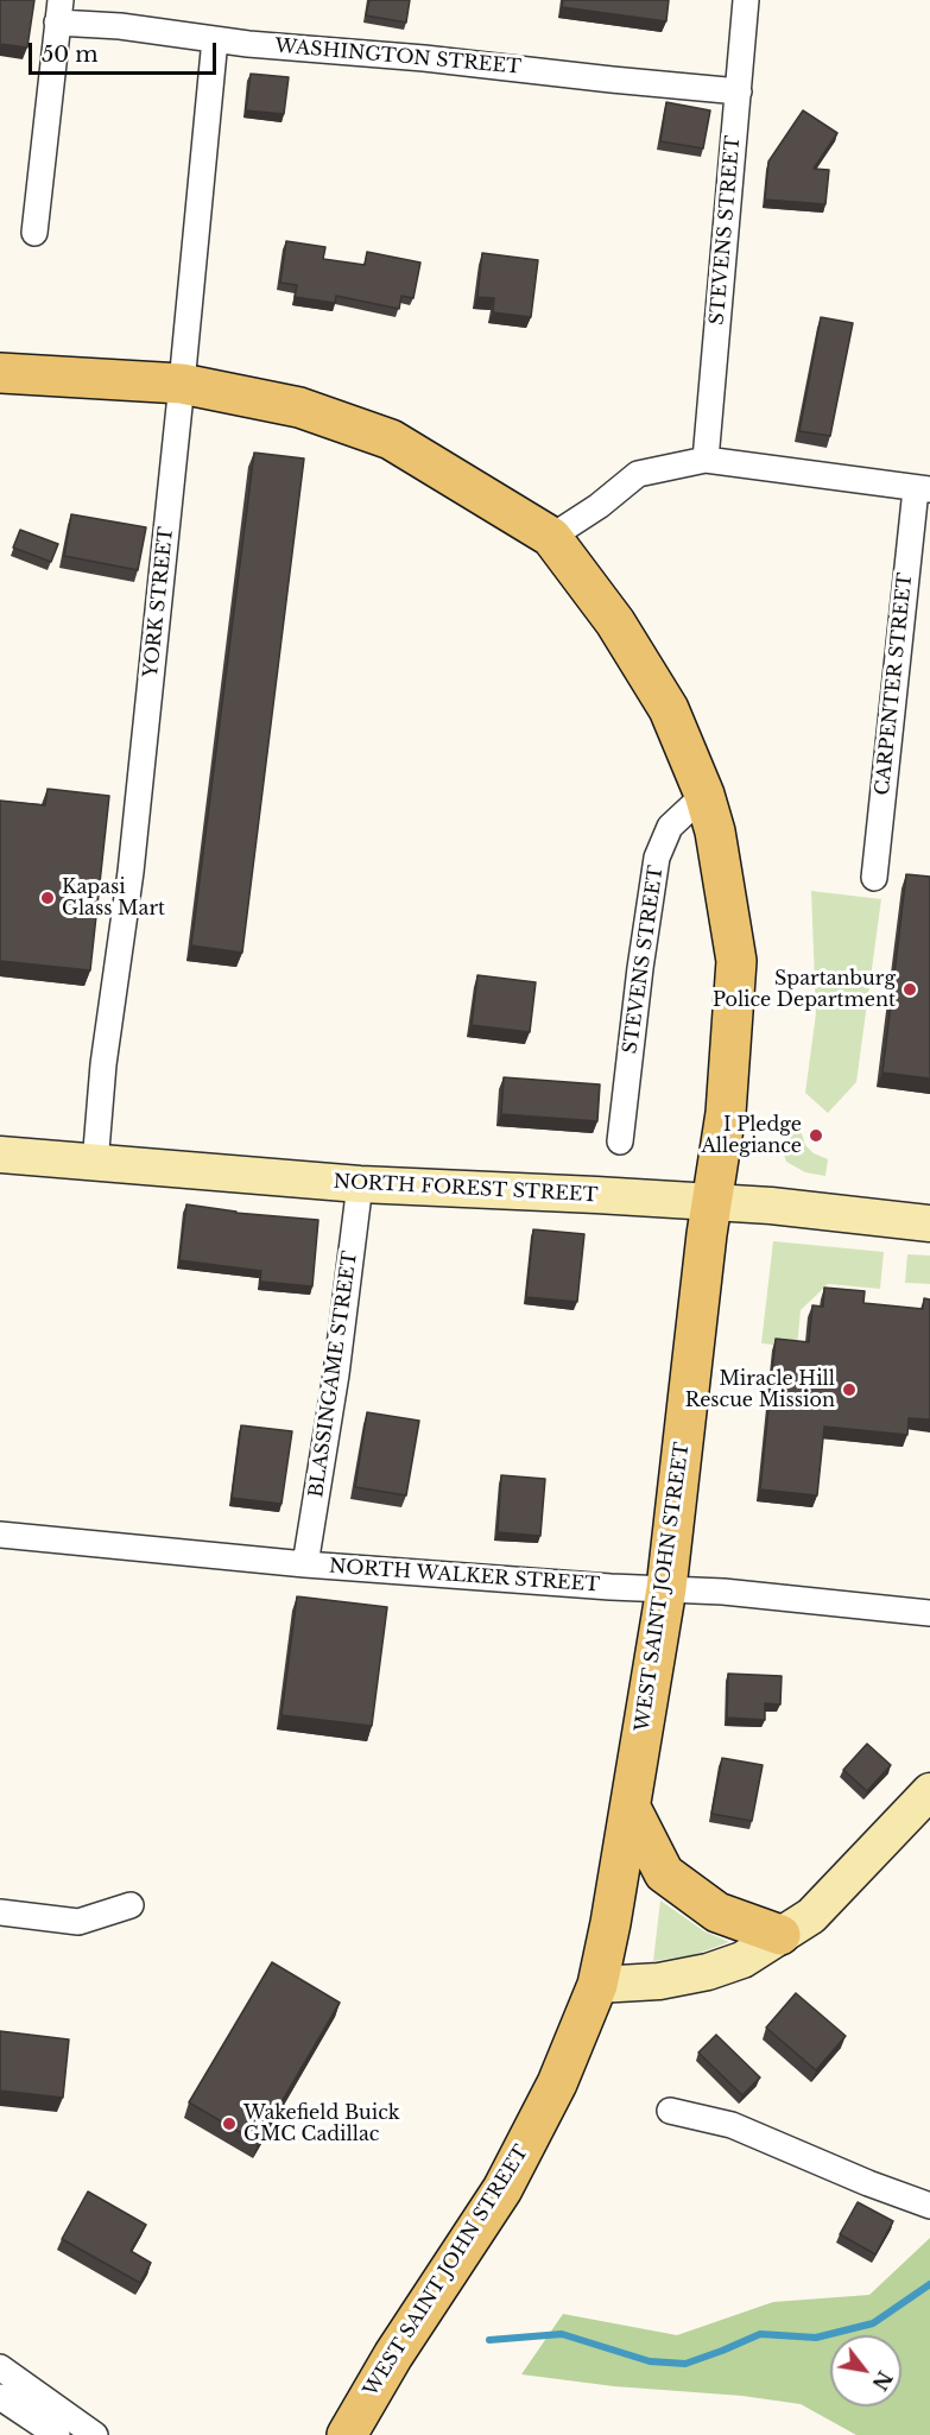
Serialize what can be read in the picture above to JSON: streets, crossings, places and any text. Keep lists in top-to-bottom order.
{
  "streets": {
    "main road": ["WEST SAINT JOHN STREET"],
    "street": [
      "WASHINGTON STREET",
      "STEVENS STREET",
      "YORK STREET",
      "CARPENTER STREET",
      "NORTH FOREST STREET",
      "BLASSINGAME STREET",
      "NORTH WALKER STREET"
    ]
  },
  "crossings": [
    ["WASHINGTON STREET", "STEVENS STREET"],
    ["WASHINGTON STREET", "YORK STREET"],
    ["STEVENS STREET", "WEST SAINT JOHN STREET"],
    ["YORK STREET", "NORTH FOREST STREET"],
    ["YORK STREET", "WEST SAINT JOHN STREET"],
    ["NORTH FOREST STREET", "BLASSINGAME STREET"],
    ["NORTH FOREST STREET", "WEST SAINT JOHN STREET"],
    ["BLASSINGAME STREET", "NORTH WALKER STREET"],
    ["NORTH WALKER STREET", "WEST SAINT JOHN STREET"]
  ],
  "places": [
    "Kapasi Glass Mart",
    "Spartanburg Police Department",
    "I Pledge Allegiance",
    "Miracle Hill Rescue Mission",
    "Wakefield Buick GMC Cadillac"
  ],
  "scale_bar": "50 m",
  "north": "bottom right"
}
